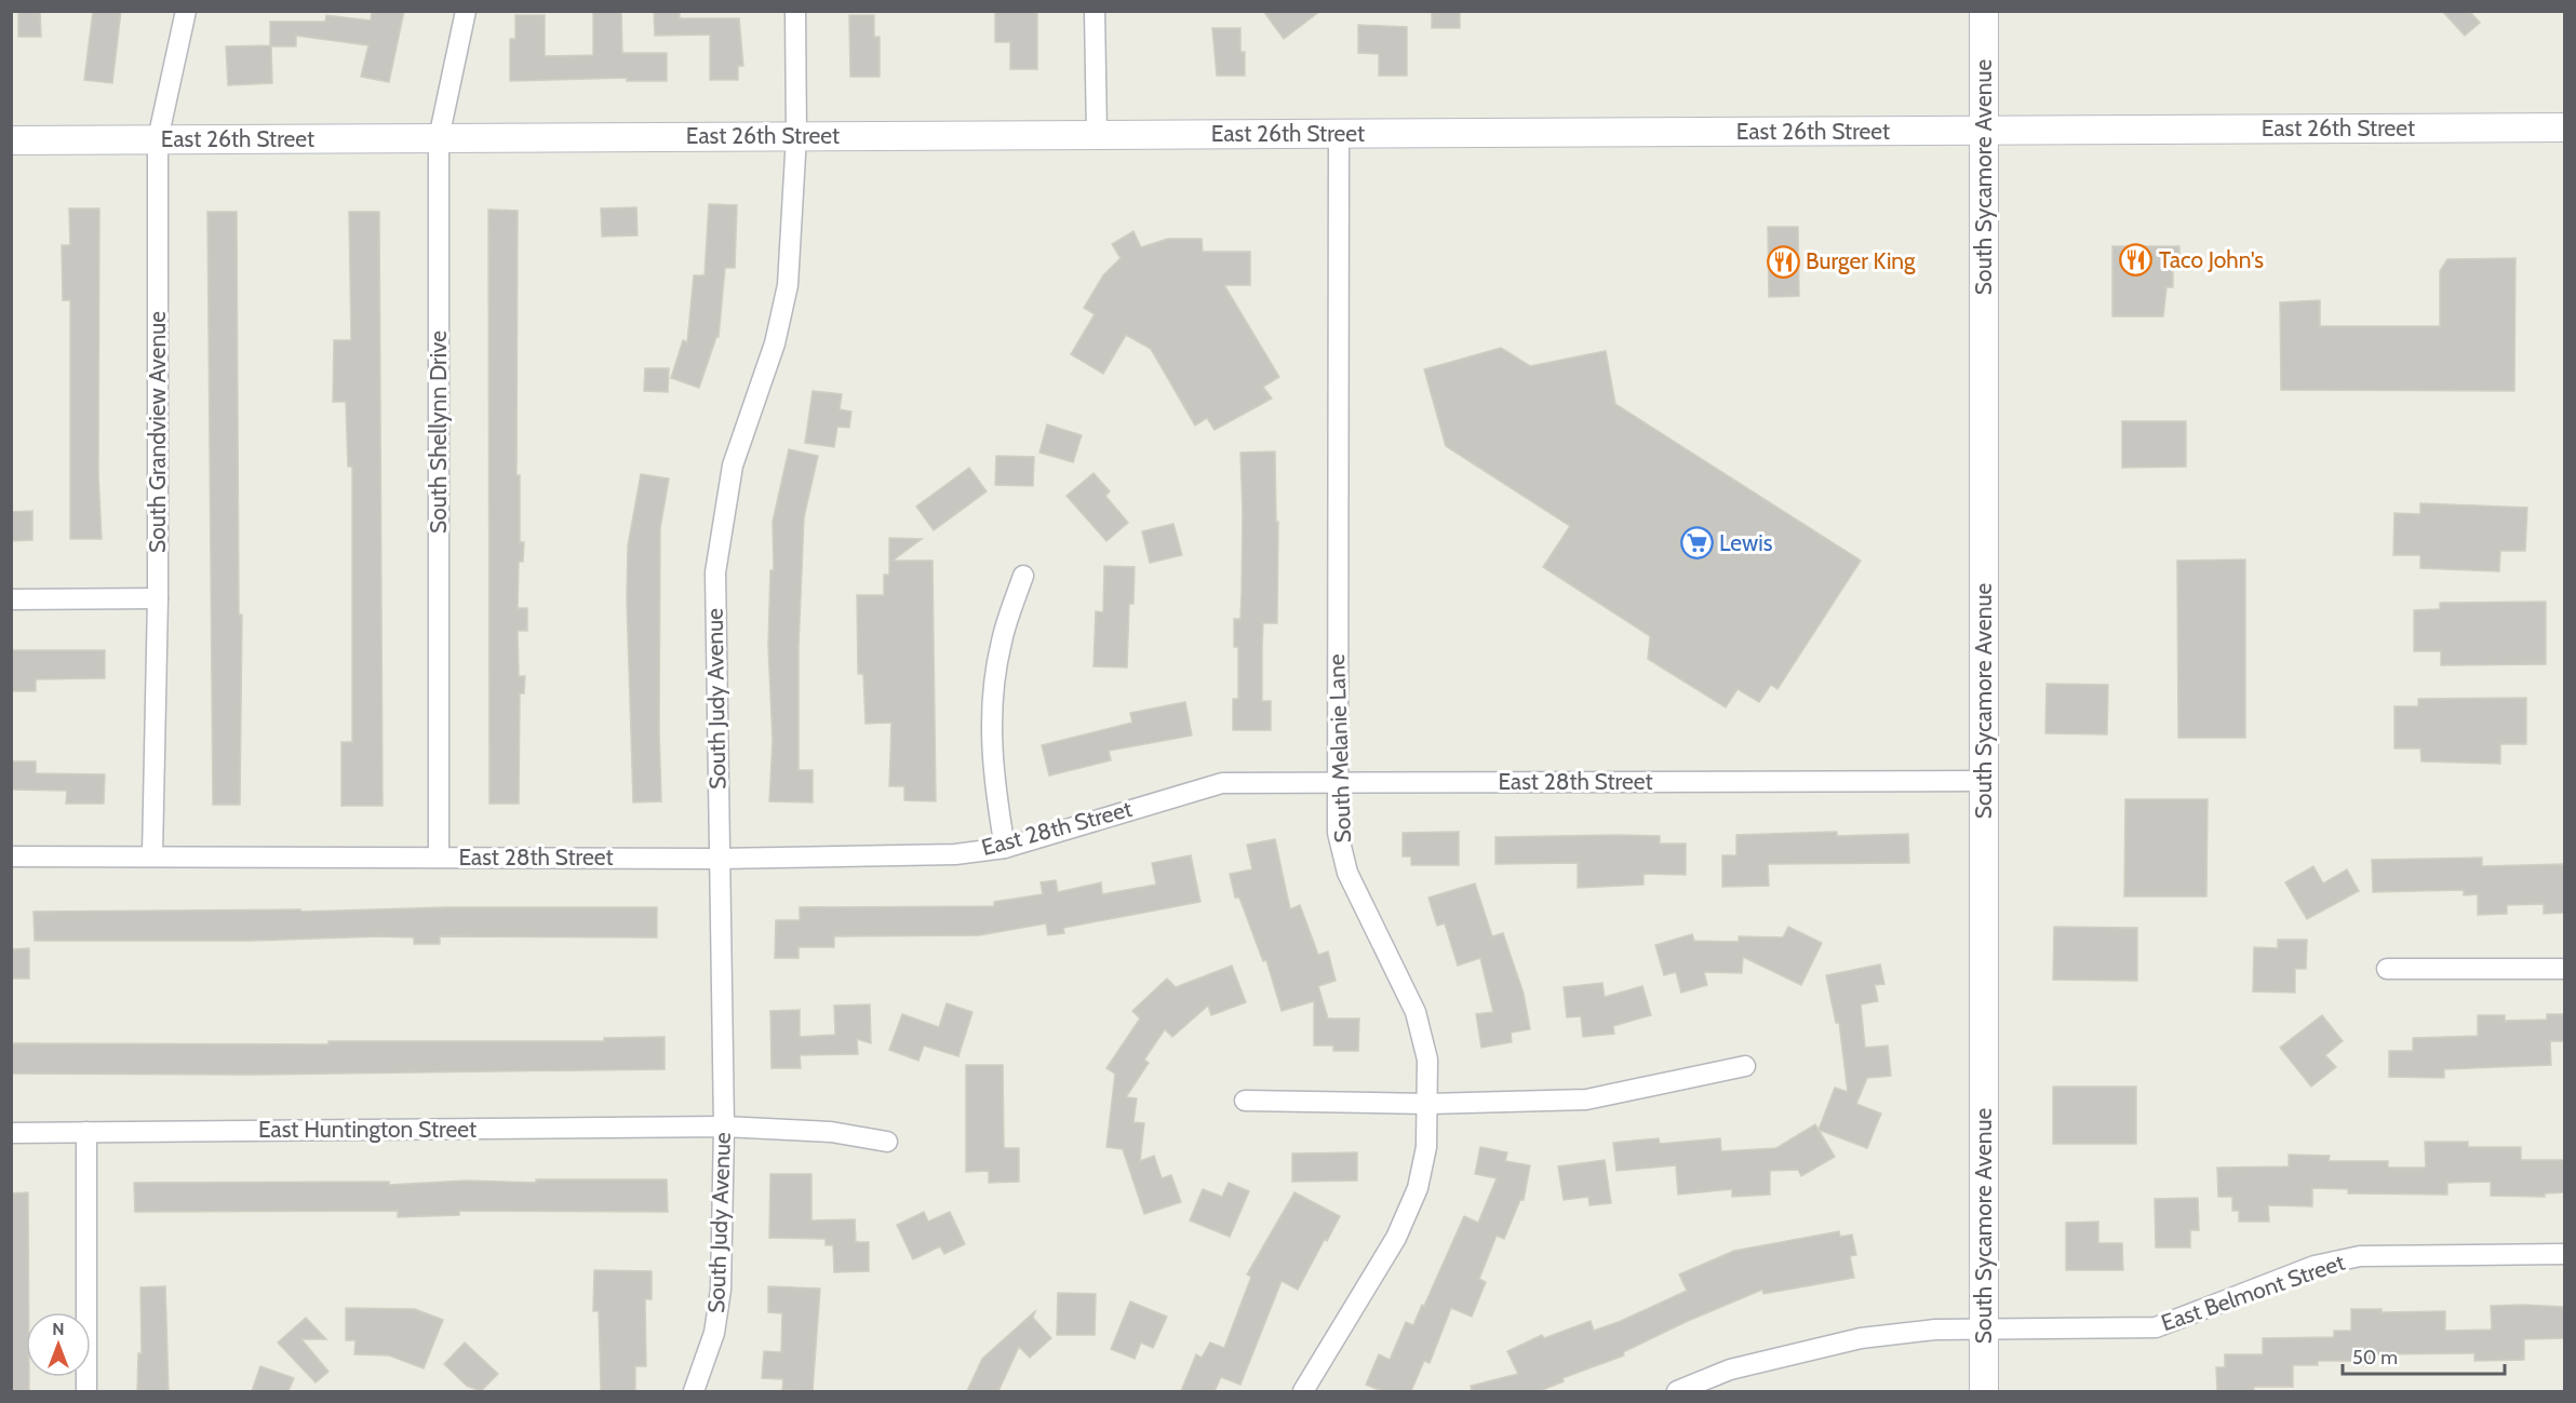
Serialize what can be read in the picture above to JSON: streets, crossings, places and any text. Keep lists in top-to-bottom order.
{
  "streets": {
    "main road": ["East 26th Street", "South Sycamore Avenue"],
    "street": [
      "South Grandview Avenue",
      "South Shellynn Drive",
      "South Judy Avenue",
      "South Melanie Lane",
      "East 28th Street",
      "East Huntington Street",
      "East Belmont Street"
    ]
  },
  "crossings": [
    ["East 26th Street", "South Sycamore Avenue"],
    ["East 26th Street", "South Grandview Avenue"],
    ["East 26th Street", "South Shellynn Drive"],
    ["East 26th Street", "South Judy Avenue"],
    ["East 26th Street", "South Melanie Lane"],
    ["South Sycamore Avenue", "East 28th Street"],
    ["South Sycamore Avenue", "East Belmont Street"],
    ["South Grandview Avenue", "East 28th Street"],
    ["South Shellynn Drive", "East 28th Street"],
    ["South Judy Avenue", "East 28th Street"],
    ["South Judy Avenue", "East Huntington Street"],
    ["South Melanie Lane", "East 28th Street"]
  ],
  "places": {
    "restaurant": ["Taco John's", "Burger King"],
    "supermarket": ["Lewis"]
  },
  "scale_bar": "50 m",
  "north": "top"
}
